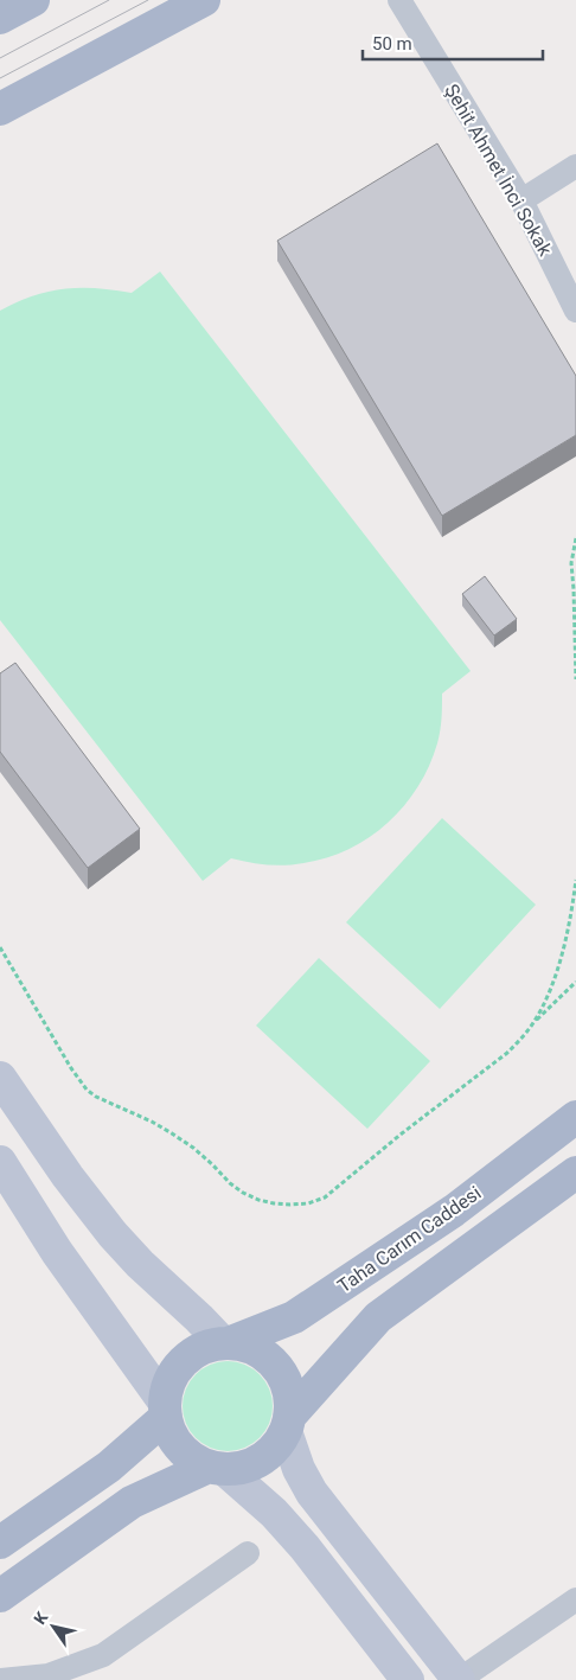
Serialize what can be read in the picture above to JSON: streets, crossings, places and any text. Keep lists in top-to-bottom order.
{
  "streets": {
    "main road": ["Taha Carım Caddesi"],
    "street": ["Şehit Ahmet İnci Sokak"]
  },
  "scale_bar": "50 m",
  "north": "top left"
}
